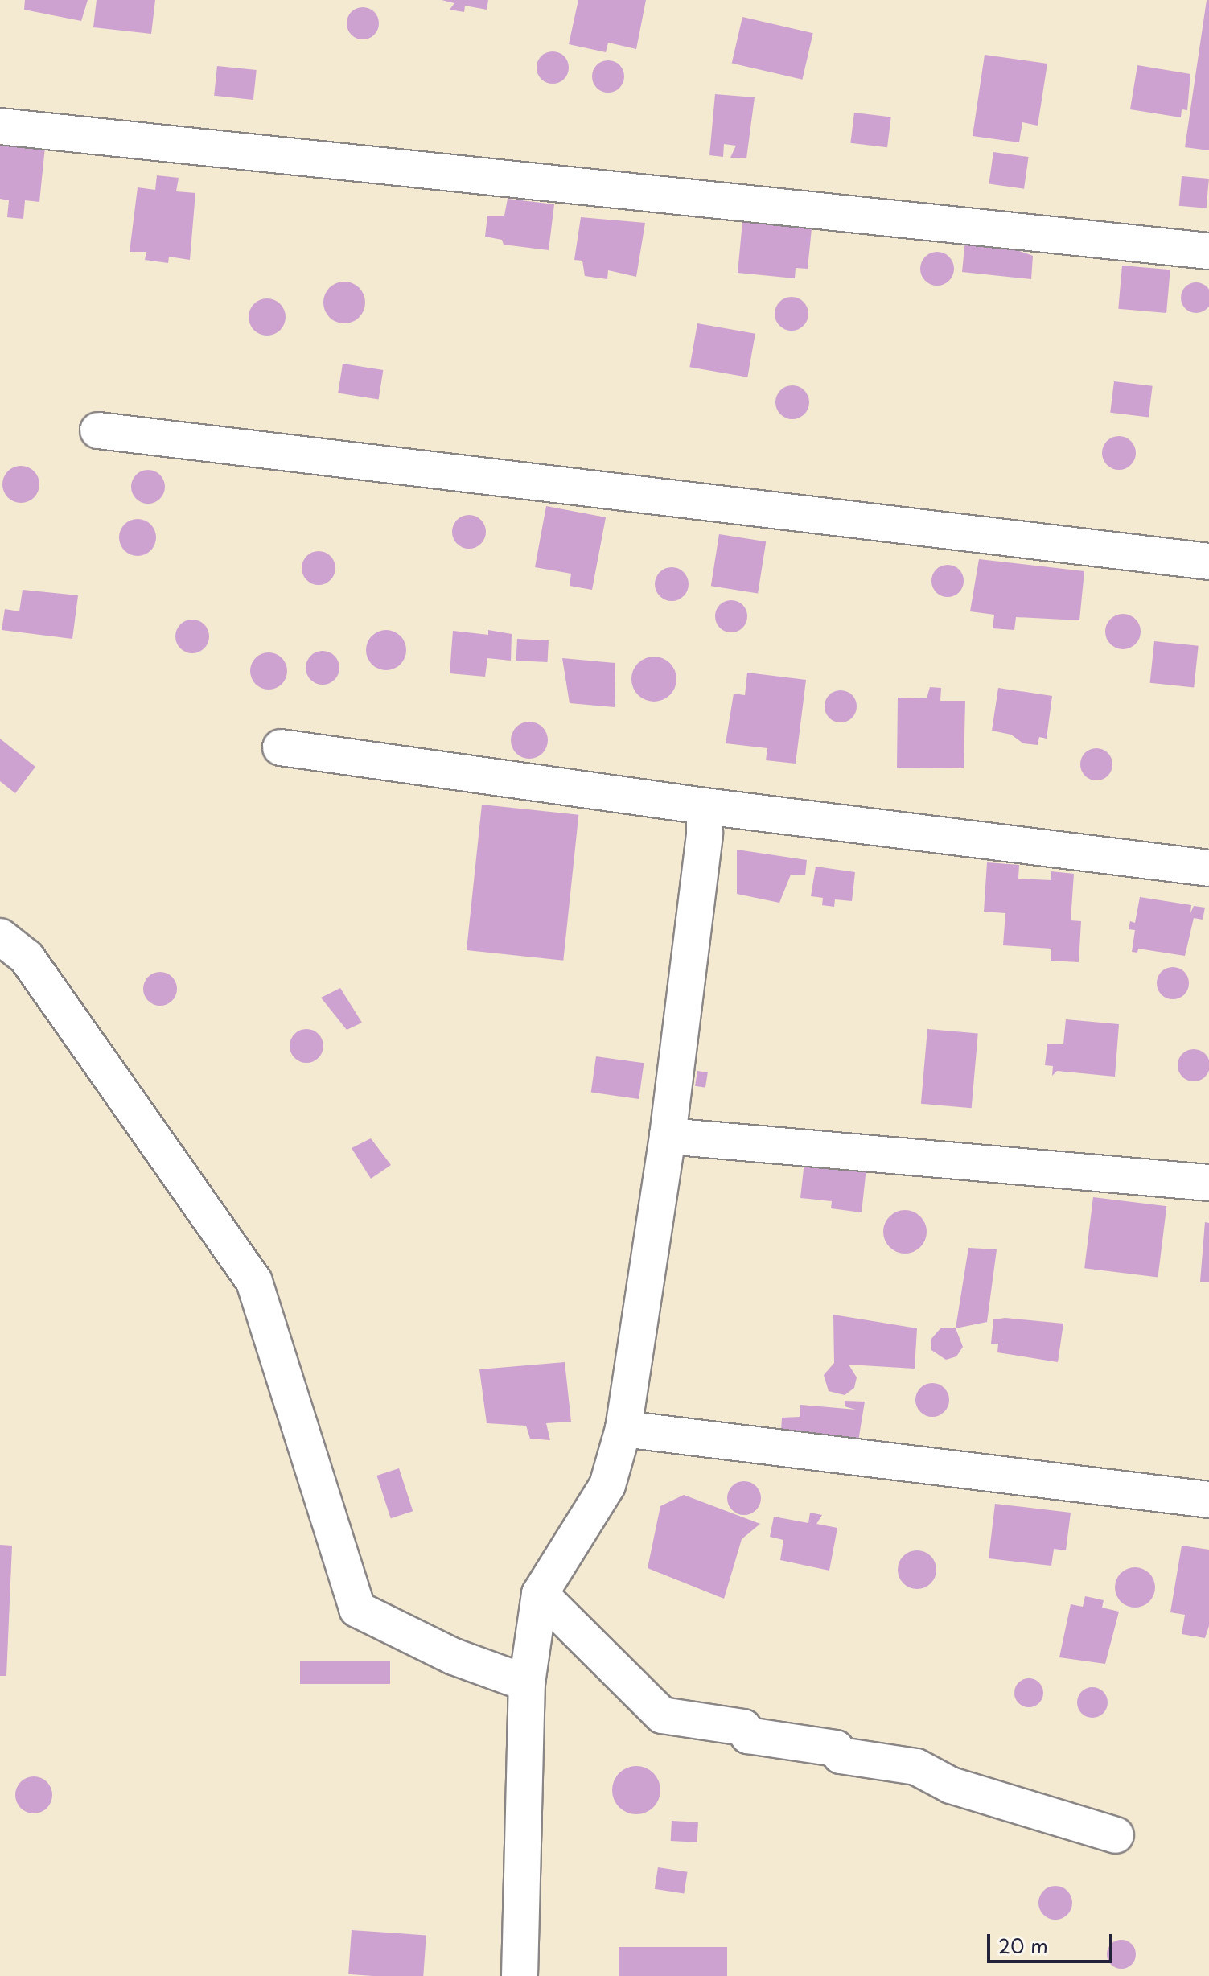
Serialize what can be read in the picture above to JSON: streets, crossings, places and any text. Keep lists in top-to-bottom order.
{
  "scale_bar": "20 m"
}
